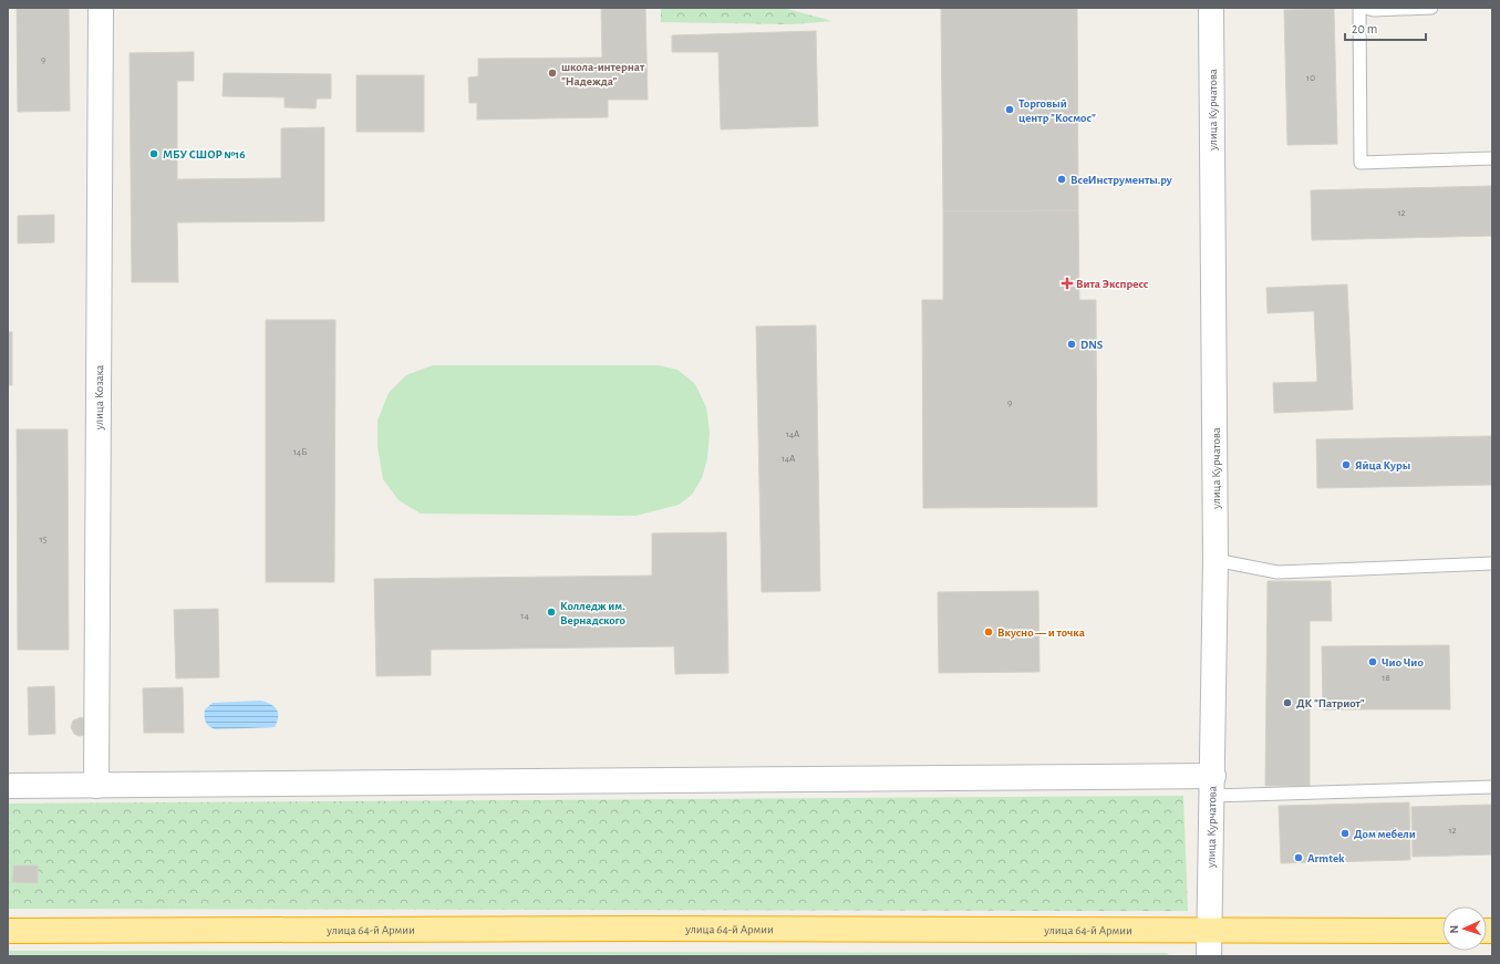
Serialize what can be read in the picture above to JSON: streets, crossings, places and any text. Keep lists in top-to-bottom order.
{
  "streets": {
    "highway": ["улица 64-й Армии"],
    "street": ["улица Курчатова", "улица Козака"]
  },
  "crossings": [
    ["улица Курчатова", "улица 64-й Армии"]
  ],
  "places": {
    "other": [
      "школа-интернат \"Надежда\"",
      "Торговый центр \"Космос\"",
      "МБУ СШОР №16",
      "ВсеИнструменты.ру",
      "DNS",
      "Яйца Куры",
      "Колледж им. Вернадского",
      "Вкусно — и точка",
      "Чио Чио",
      "ДК \"Патриот\"",
      "Дом мебели",
      "Armtek"
    ],
    "health": ["Вита Экспресс"]
  },
  "house_numbers": [
    "9",
    "10",
    "12",
    "9",
    "14А",
    "14Б",
    "14А",
    "15",
    "14",
    "18",
    "12"
  ],
  "scale_bar": "20 m",
  "north": "left"
}
